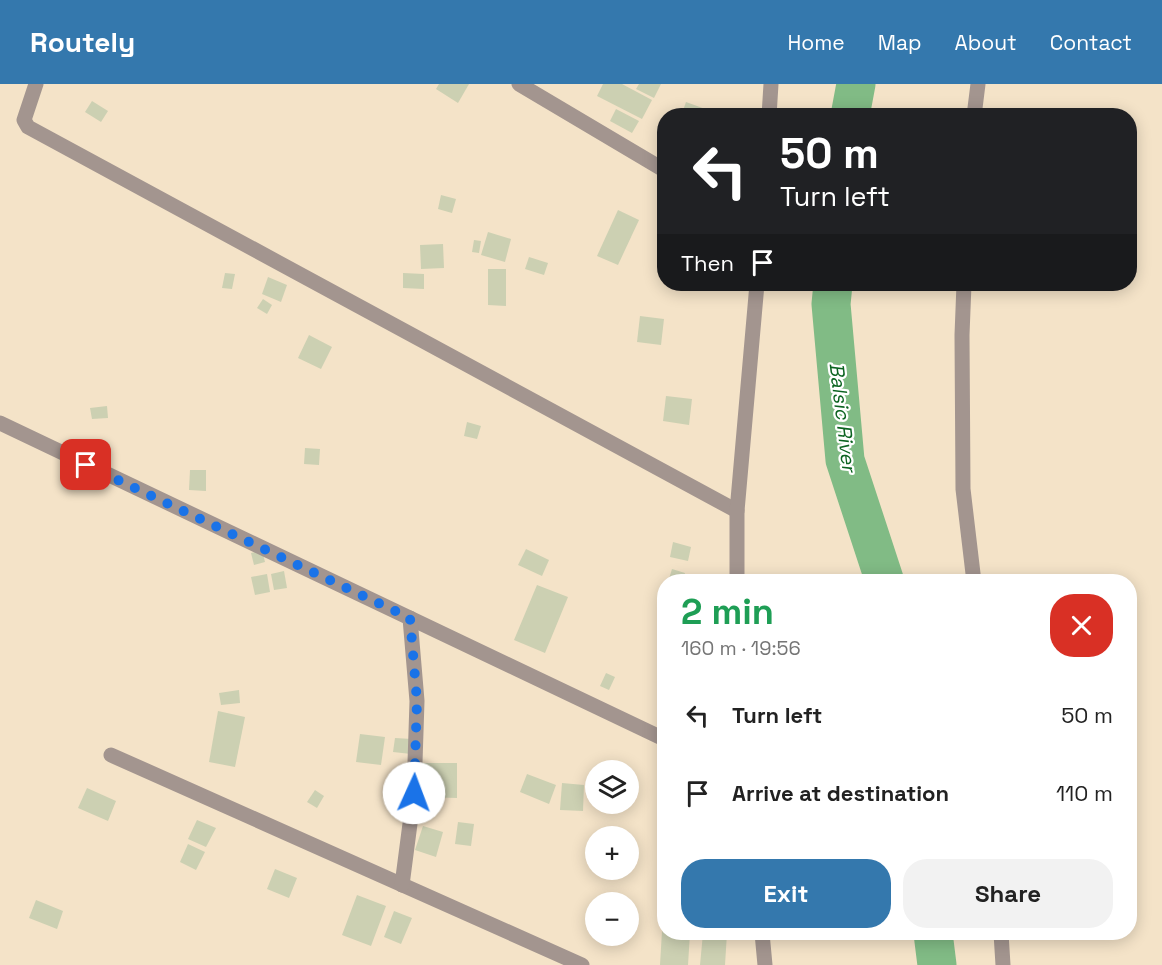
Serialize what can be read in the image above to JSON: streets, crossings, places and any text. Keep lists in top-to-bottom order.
{
  "water": ["Balsic River"],
  "page": {
    "header": "Routely",
    "nav": [
      "Home",
      "Map",
      "About",
      "Contact"
    ],
    "turn": ["50 m", "Turn left"],
    "then": "Then",
    "heading": ["2 min", "160 m · 19:56"],
    "list": [
      {
        "name": "Turn left",
        "value": "50 m"
      },
      {
        "name": "Arrive at destination",
        "value": "110 m"
      }
    ],
    "map_buttons": ["+", "−"],
    "buttons": ["Exit", "Share"]
  }
}
